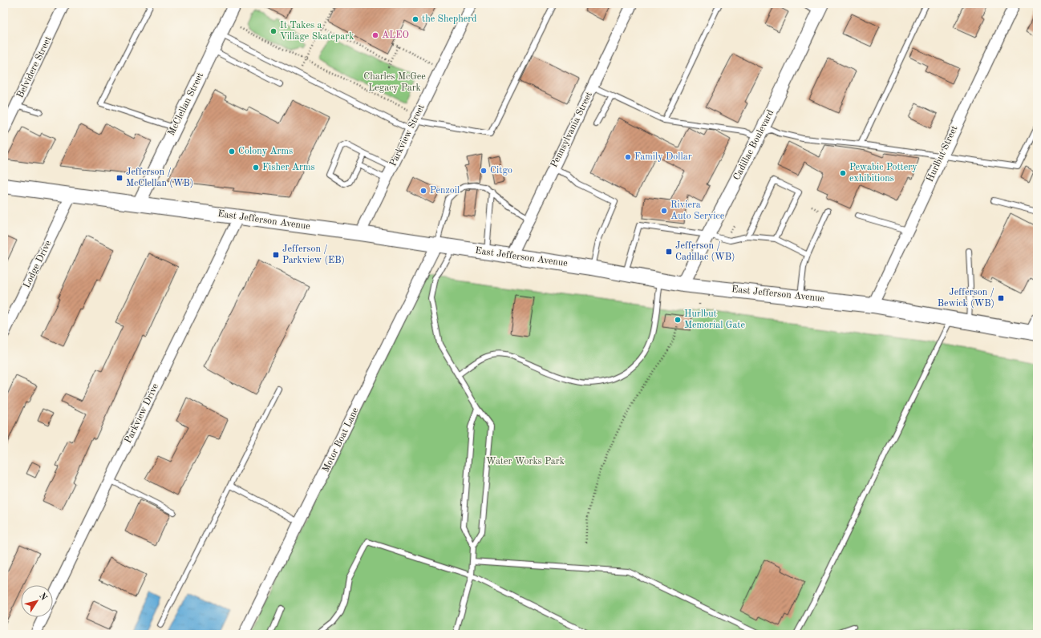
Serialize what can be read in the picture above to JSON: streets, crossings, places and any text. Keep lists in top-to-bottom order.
{
  "streets": {
    "main road": ["East Jefferson Avenue"],
    "street": [
      "Belvidere Street",
      "McClellan Street",
      "Pennsylvania Street",
      "Parkview Street",
      "Cadillac Boulevard",
      "Hurlbut Street",
      "Lodge Drive",
      "Parkview Drive",
      "Motor Boat Lane"
    ]
  },
  "crossings": [
    ["McClellan Street", "East Jefferson Avenue"],
    ["Pennsylvania Street", "East Jefferson Avenue"],
    ["Parkview Street", "East Jefferson Avenue"],
    ["Cadillac Boulevard", "East Jefferson Avenue"],
    ["Hurlbut Street", "East Jefferson Avenue"],
    ["East Jefferson Avenue", "Lodge Drive"],
    ["East Jefferson Avenue", "Parkview Drive"],
    ["East Jefferson Avenue", "Motor Boat Lane"]
  ],
  "parks": ["Charles McGee Legacy Park", "Water Works Park"],
  "places": {
    "other": [
      "the Shepherd",
      "It Takes a Village Skatepark",
      "ALEO",
      "Colony Arms",
      "Family Dollar",
      "Fisher Arms",
      "Citgo",
      "Pewabic Pottery exhibitions",
      "Penzoil",
      "Riviera Auto Service",
      "Hurlbut Memorial Gate"
    ],
    "transit": [
      "Jefferson / McClellan (WB)",
      "Jefferson / Cadillac (WB)",
      "Jefferson / Parkview (EB)",
      "Jefferson / Bewick (WB)"
    ]
  },
  "north": "top right"
}
